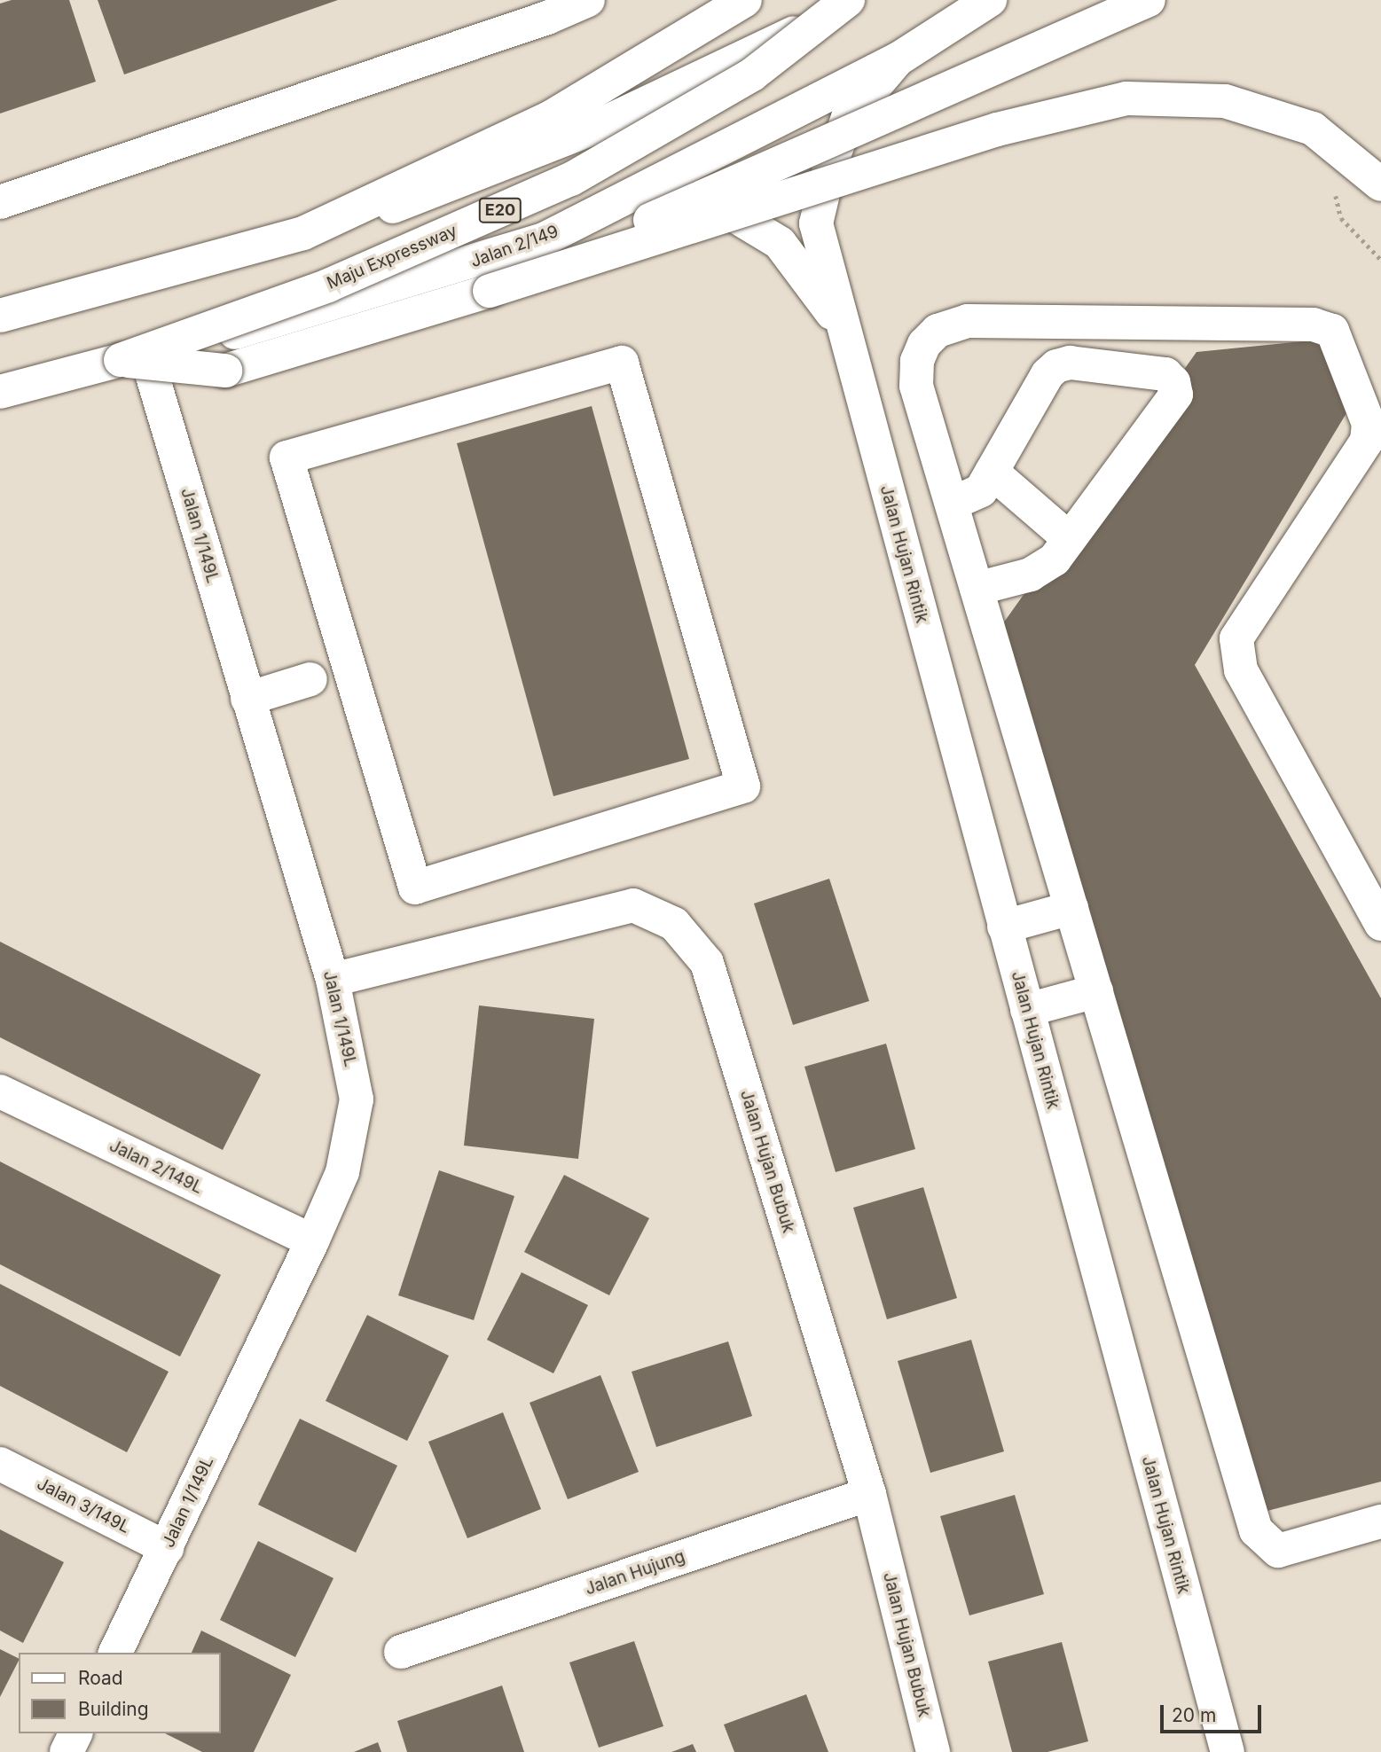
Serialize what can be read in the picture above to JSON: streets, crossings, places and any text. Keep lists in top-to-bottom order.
{
  "streets": {
    "main road": [
      "E20",
      "Jalan 2/149",
      "Maju Expressway",
      "Jalan 1/149L",
      "Jalan Hujan Rintik",
      "Jalan Hujan Bubuk",
      "Jalan 2/149L",
      "Jalan 3/149L",
      "Jalan Hujung"
    ]
  },
  "crossings": [
    ["Jalan 2/149", "Maju Expressway"],
    ["Jalan 2/149", "Jalan 1/149L"],
    ["Jalan 2/149", "Jalan Hujan Rintik"],
    ["Maju Expressway", "Jalan 1/149L"],
    ["Jalan 1/149L", "Jalan Hujan Bubuk"],
    ["Jalan 1/149L", "Jalan 2/149L"],
    ["Jalan 1/149L", "Jalan 3/149L"],
    ["Jalan Hujan Bubuk", "Jalan Hujung"]
  ],
  "legend": ["Road", "Building"],
  "scale_bar": "20 m"
}
